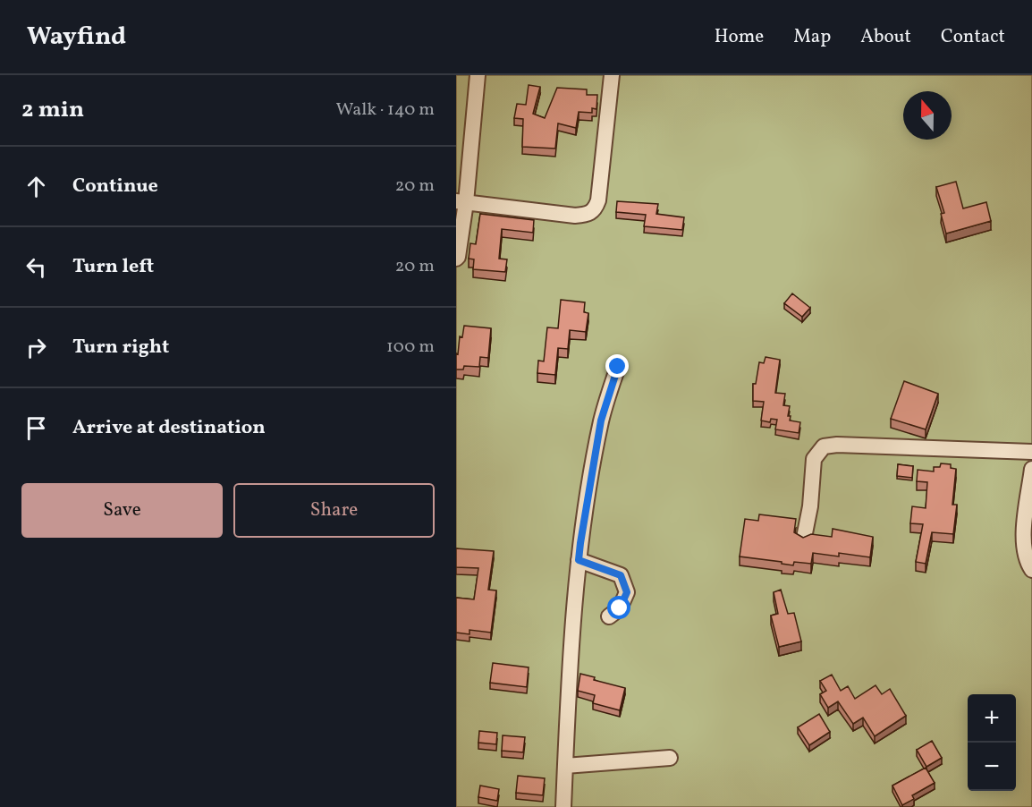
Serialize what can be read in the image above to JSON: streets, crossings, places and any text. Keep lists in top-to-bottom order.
{
  "north": "top",
  "page": {
    "header": "Wayfind",
    "nav": [
      "Home",
      "Map",
      "About",
      "Contact"
    ],
    "heading": ["2 min", "Walk · 140 m"],
    "list": [
      ["Continue", "20 m"],
      ["Turn left", "20 m"],
      ["Turn right", "100 m"],
      "Arrive at destination"
    ],
    "buttons": ["Save", "Share"],
    "map_buttons": ["+", "−"]
  }
}
